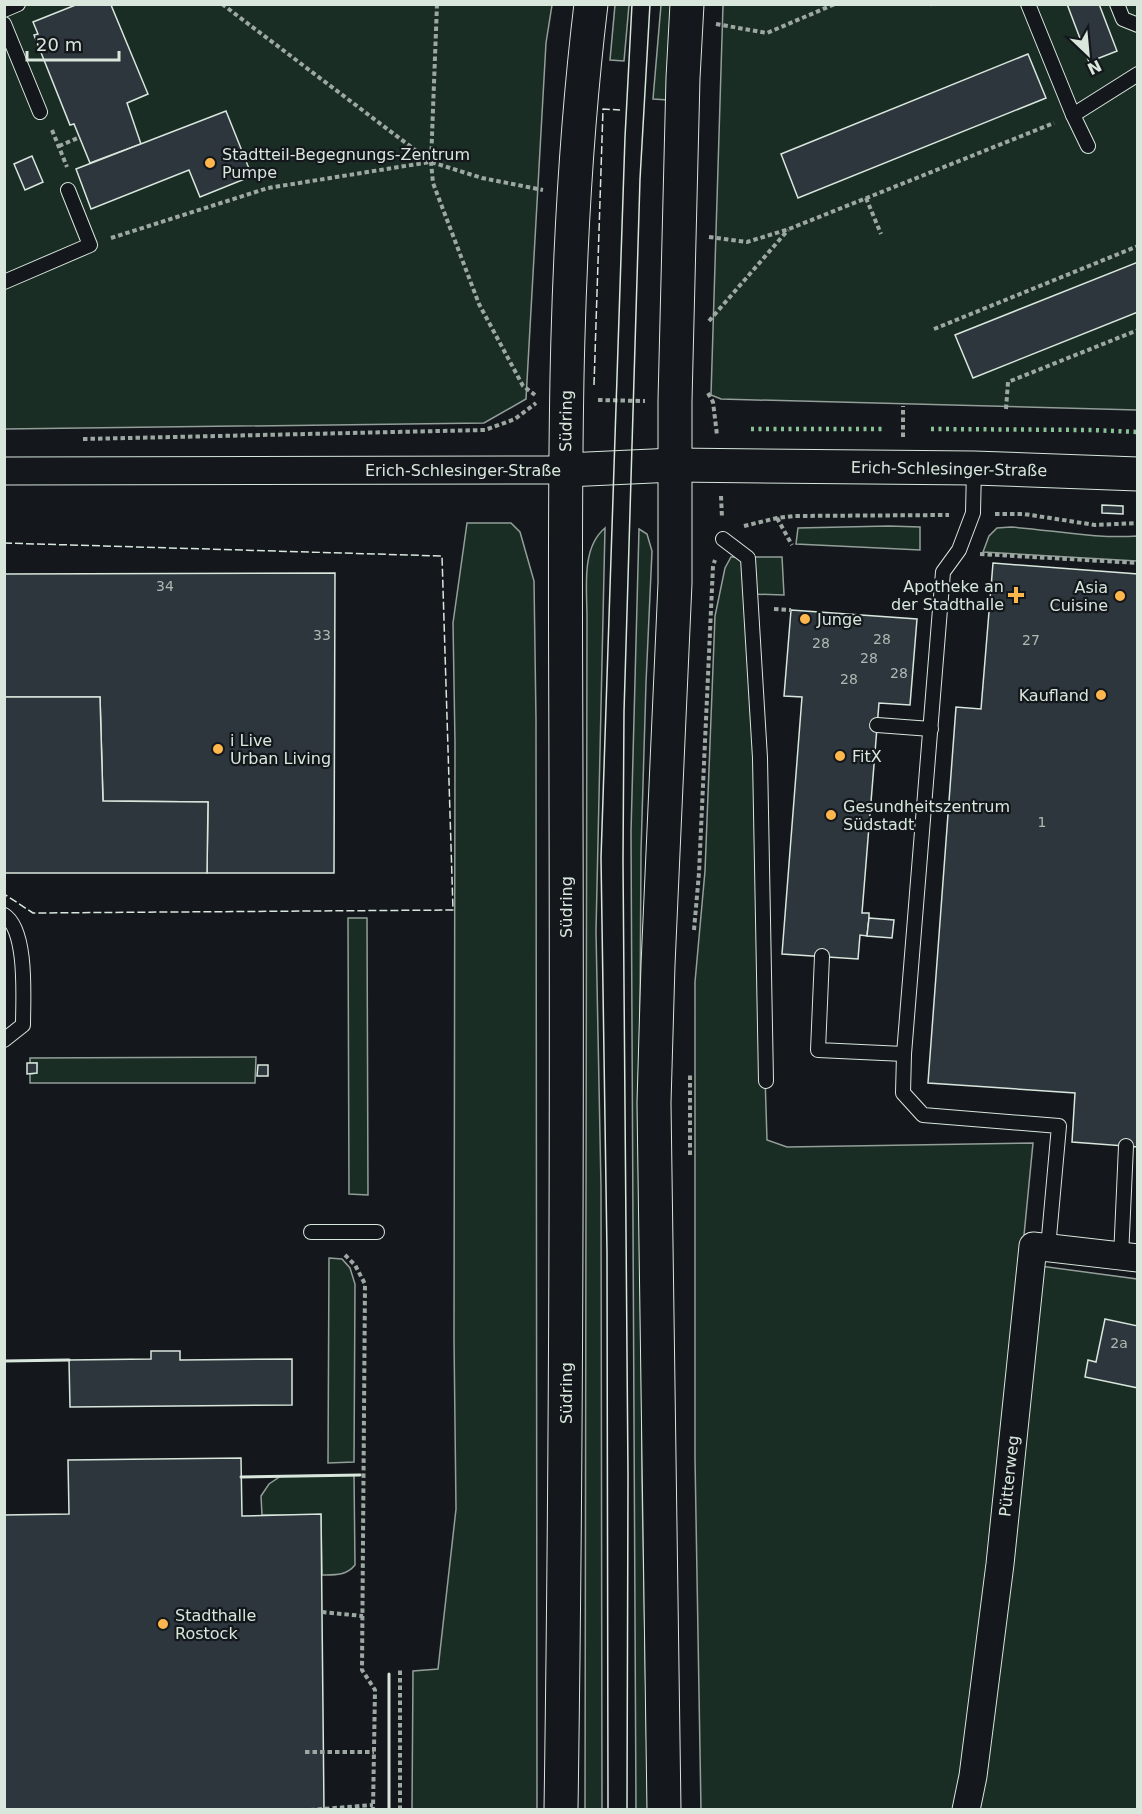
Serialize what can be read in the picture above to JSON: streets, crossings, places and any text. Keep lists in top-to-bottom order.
{
  "streets": {
    "main road": ["Südring", "Erich-Schlesinger-Straße"],
    "street": ["Pütterweg"]
  },
  "crossings": [
    ["Südring", "Erich-Schlesinger-Straße"]
  ],
  "places": {
    "other": [
      "Stadtteil-Begegnungs-Zentrum Pumpe",
      "Asia Cuisine",
      "Junge",
      "Kaufland",
      "i Live Urban Living",
      "FitX",
      "Gesundheitszentrum Südstadt",
      "Stadthalle Rostock"
    ],
    "health": ["Apotheke an der Stadthalle"]
  },
  "house_numbers": [
    "34",
    "33",
    "28",
    "27",
    "28",
    "28",
    "28",
    "28",
    "1",
    "2a"
  ],
  "scale_bar": "20 m",
  "north": "bottom right"
}
